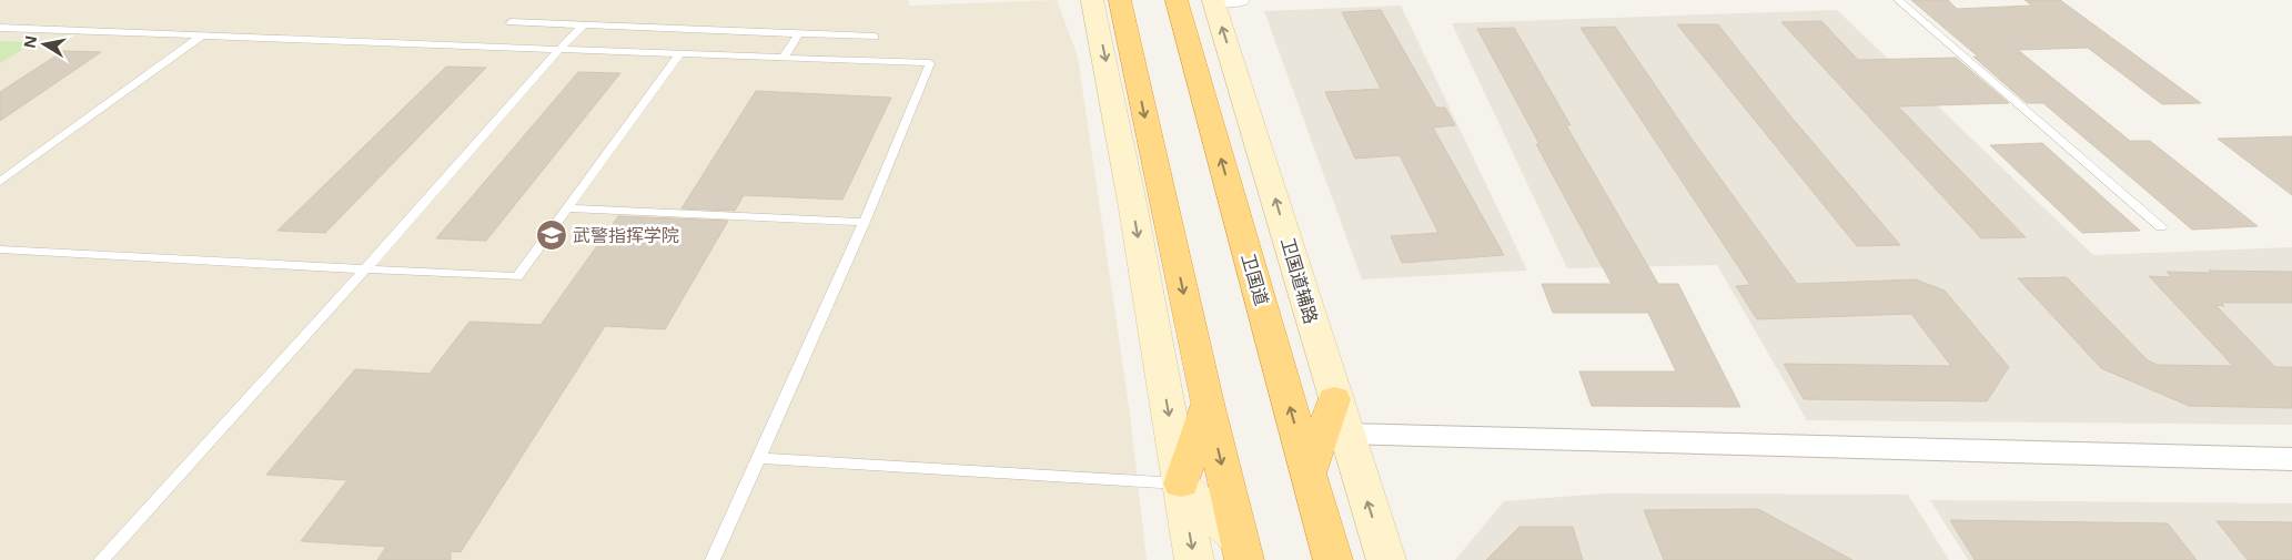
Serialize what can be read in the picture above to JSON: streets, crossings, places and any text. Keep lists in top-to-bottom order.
{
  "streets": {
    "highway": ["卫国道"],
    "main road": ["卫国道辅路"]
  },
  "places": {
    "school or university": ["武警指挥学院"]
  },
  "north": "left"
}
